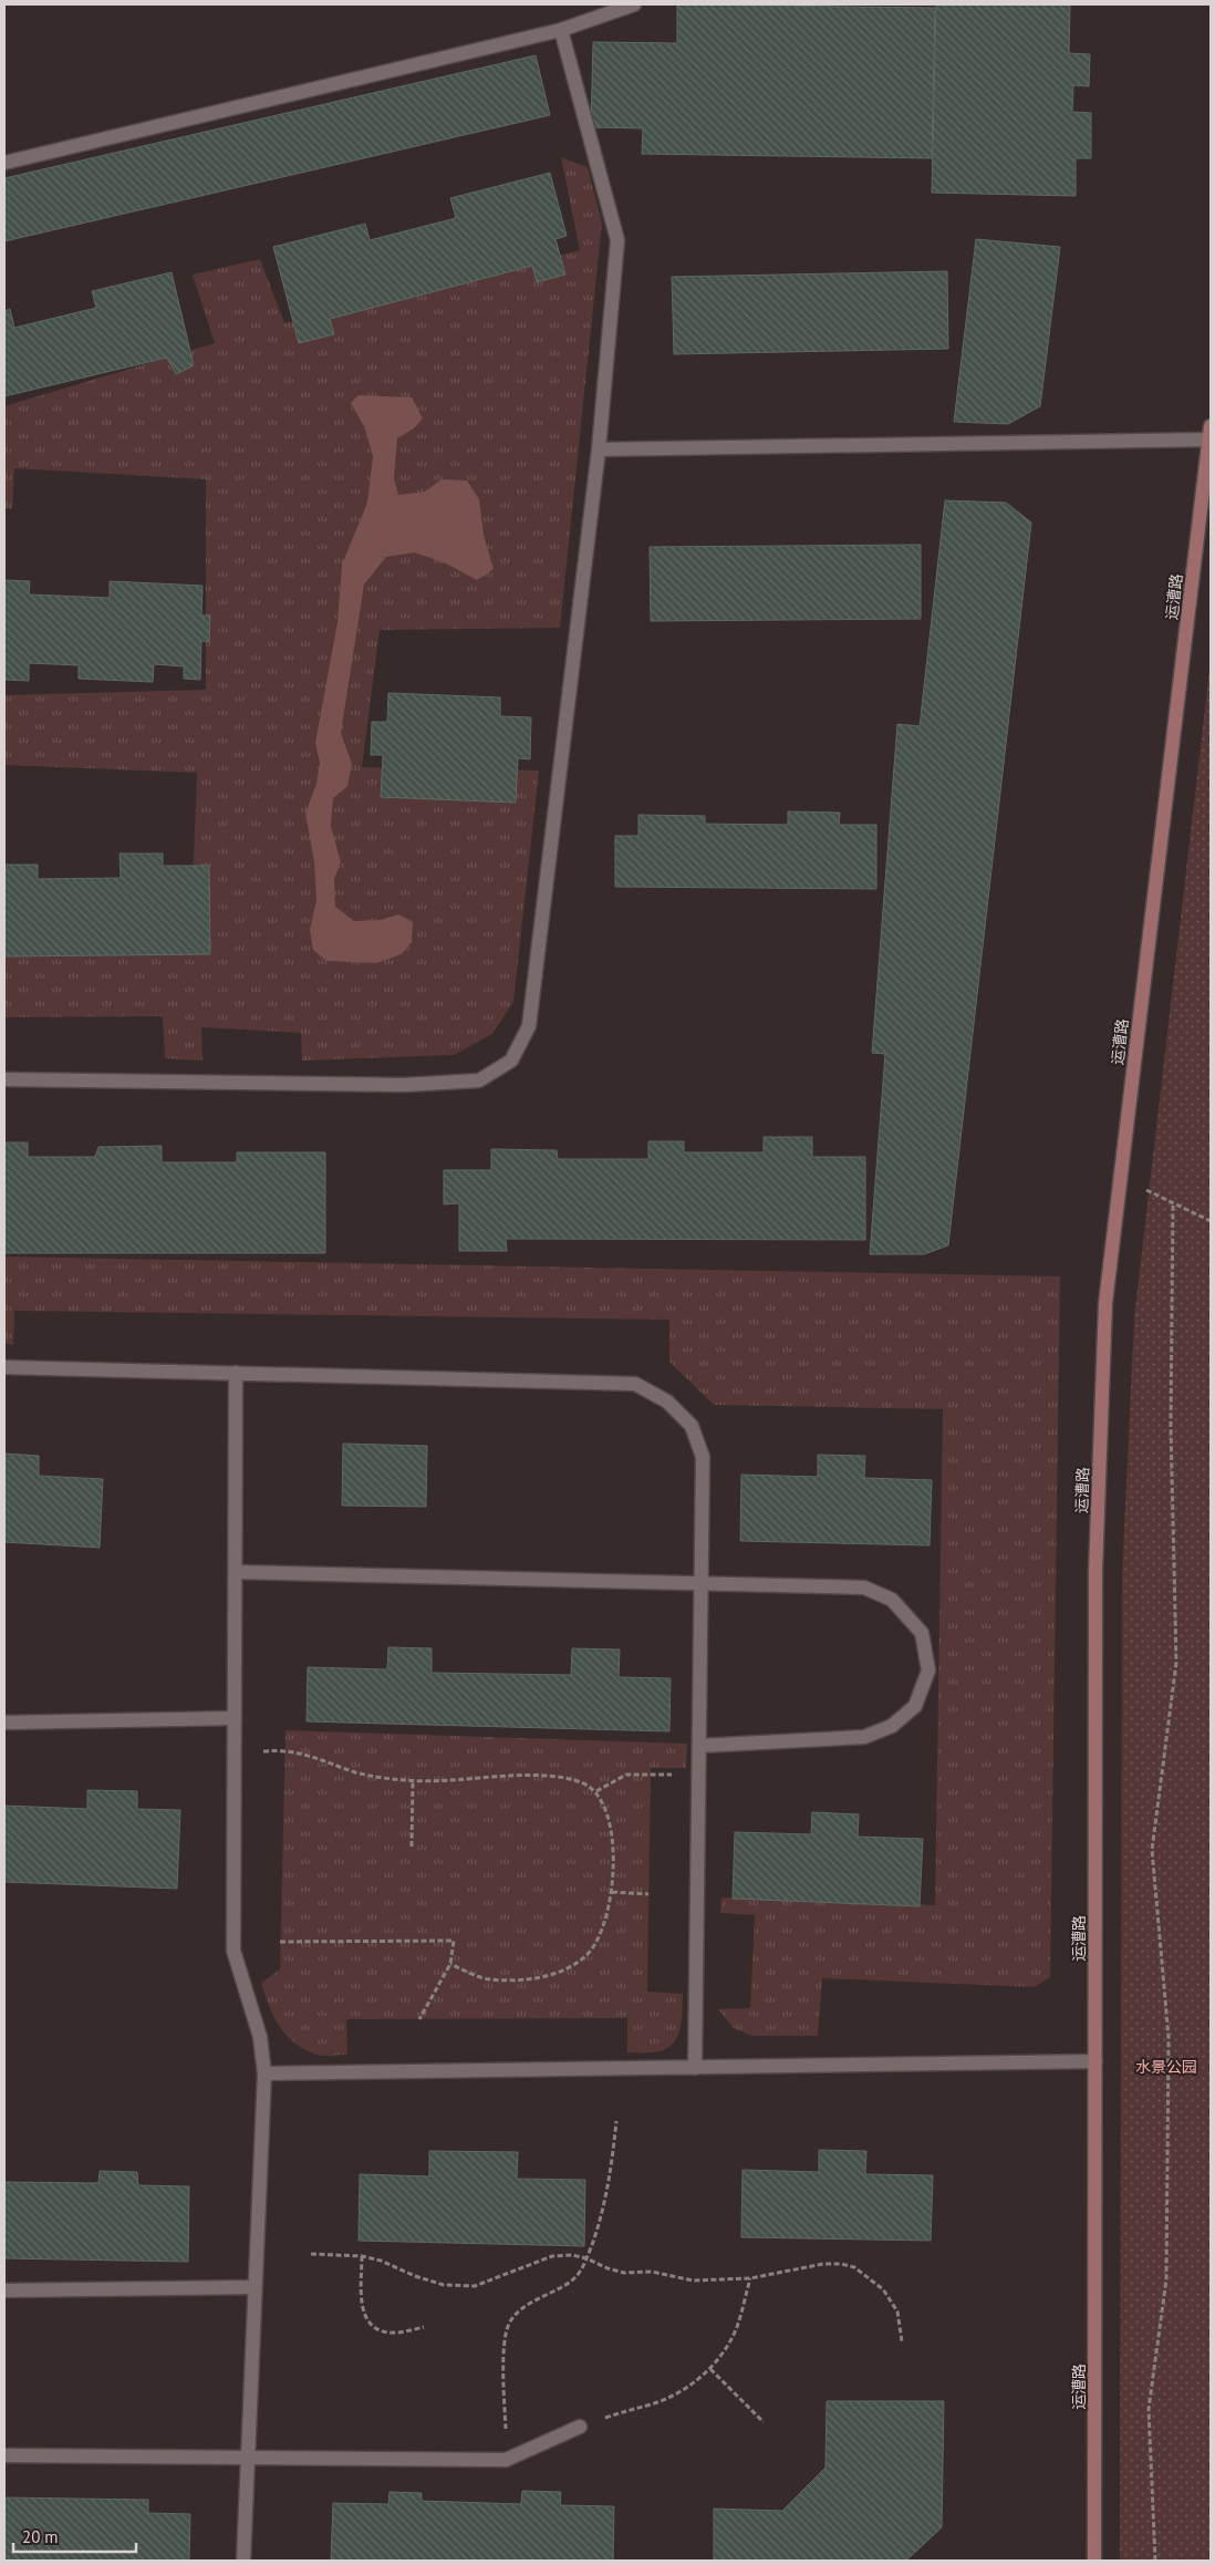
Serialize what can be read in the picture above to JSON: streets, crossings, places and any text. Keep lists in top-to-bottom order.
{
  "streets": {
    "street": ["运漕路"]
  },
  "parks": ["水景公园"],
  "scale_bar": "20 m"
}
